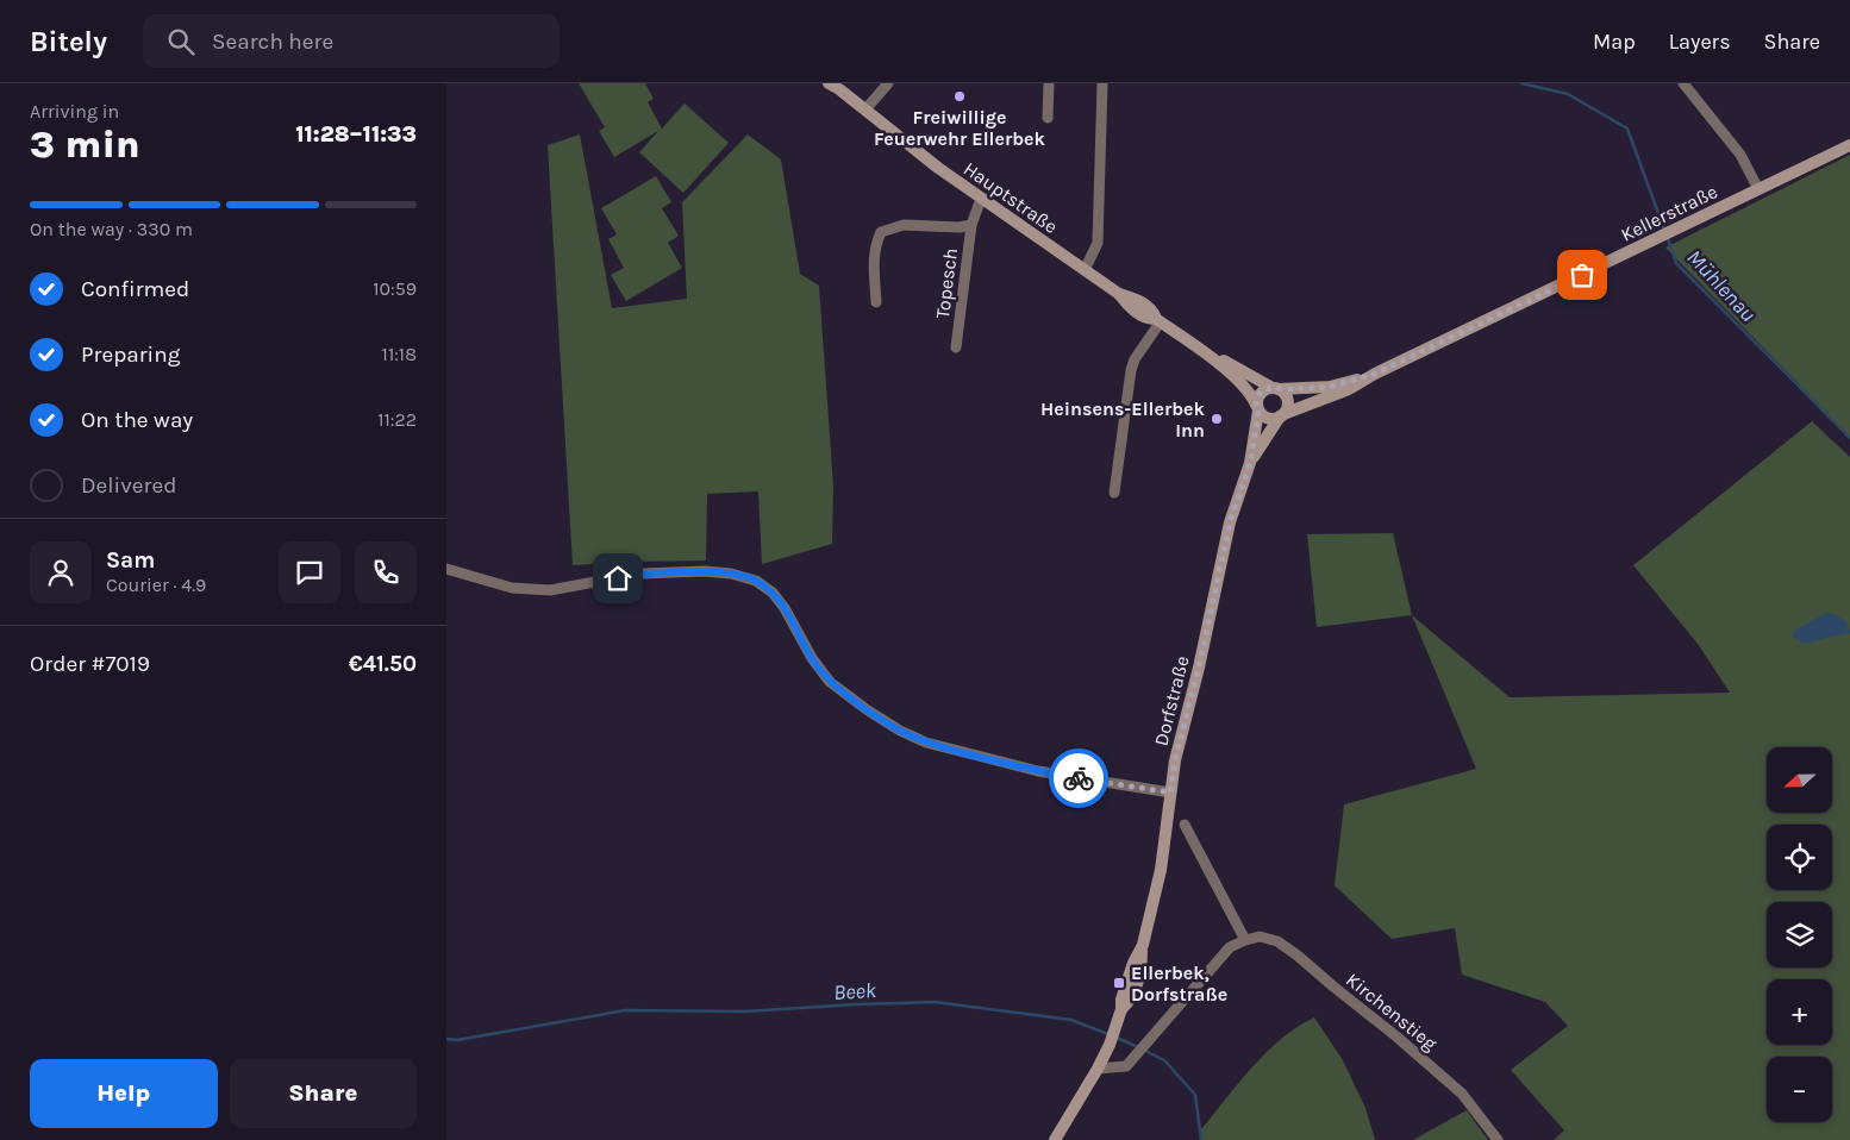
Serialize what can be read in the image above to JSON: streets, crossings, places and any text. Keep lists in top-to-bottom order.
{
  "streets": {
    "main road": ["Hauptstraße", "Kellerstraße", "Dorfstraße"],
    "street": ["Topesch", "Kirchenstieg"]
  },
  "crossings": [
    ["Hauptstraße", "Kellerstraße"],
    ["Hauptstraße", "Topesch"],
    ["Hauptstraße", "Dorfstraße"],
    ["Kellerstraße", "Dorfstraße"]
  ],
  "water": ["Mühlenau", "Beek"],
  "places": {
    "other": ["Freiwillige Feuerwehr Ellerbek", "Heinsens-Ellerbek Inn"],
    "transit": ["Ellerbek, Dorfstraße"]
  },
  "north": "left",
  "page": {
    "header": "Bitely",
    "search": "Search here",
    "nav": ["Map", "Layers", "Share"],
    "heading": ["3 min", "Arriving in", "11:28–11:33"],
    "panel": [
      "Sam",
      "Courier · 4.9",
      "Order #7019",
      "€41.50"
    ],
    "bar": "On the way · 330 m",
    "list": [
      ["Confirmed", "10:59"],
      ["Preparing", "11:18"],
      ["On the way", "11:22"],
      "Delivered"
    ],
    "map_buttons": ["+", "−"],
    "buttons": ["Help", "Share"]
  }
}
